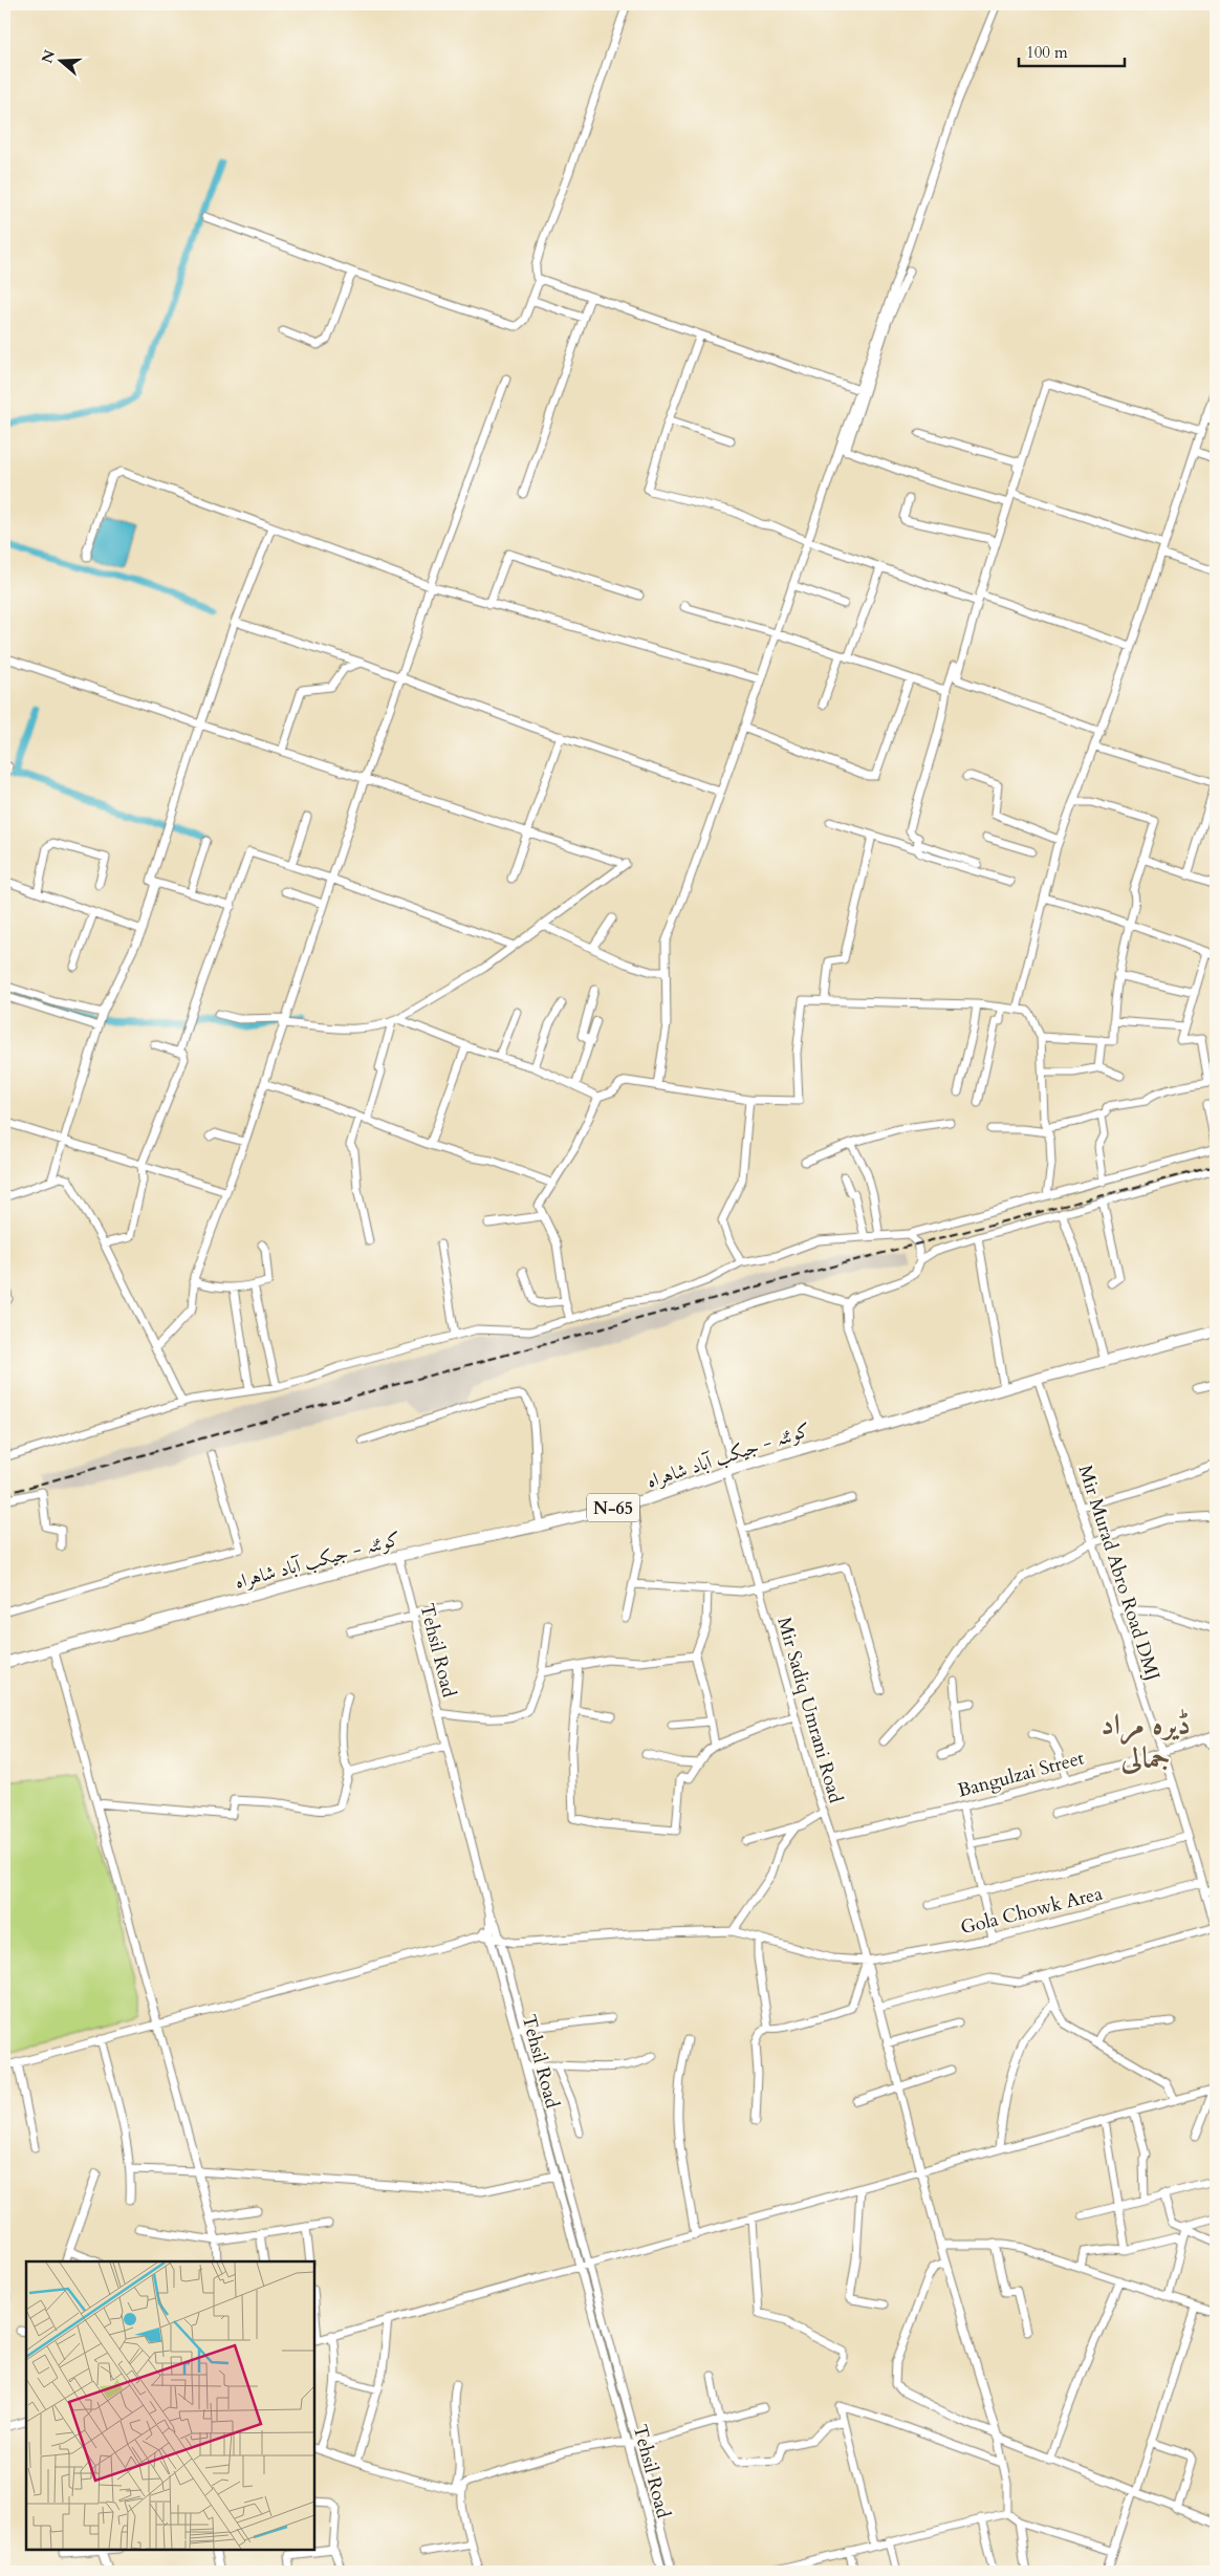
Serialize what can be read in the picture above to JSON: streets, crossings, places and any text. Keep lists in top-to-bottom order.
{
  "streets": {
    "highway": ["کوئٹہ - جیکب آباد شاہراہ", "N-65"],
    "street": [
      "Mir Murad Abro Road DMJ",
      "Tehsil Road",
      "Mir Sadiq Umrani Road",
      "Bangulzai Street",
      "Gola Chowk Area"
    ]
  },
  "crossings": [
    ["کوئٹہ - جیکب آباد شاہراہ", "Mir Murad Abro Road DMJ"],
    ["کوئٹہ - جیکب آباد شاہراہ", "Tehsil Road"],
    ["کوئٹہ - جیکب آباد شاہراہ", "Mir Sadiq Umrani Road"],
    ["Mir Murad Abro Road DMJ", "Bangulzai Street"],
    ["Mir Murad Abro Road DMJ", "Gola Chowk Area"],
    ["Tehsil Road", "Gola Chowk Area"],
    ["Mir Sadiq Umrani Road", "Bangulzai Street"],
    ["Mir Sadiq Umrani Road", "Gola Chowk Area"]
  ],
  "districts": ["ڈیرہ مراد جمالی"],
  "scale_bar": "100 m",
  "north": "left"
}
